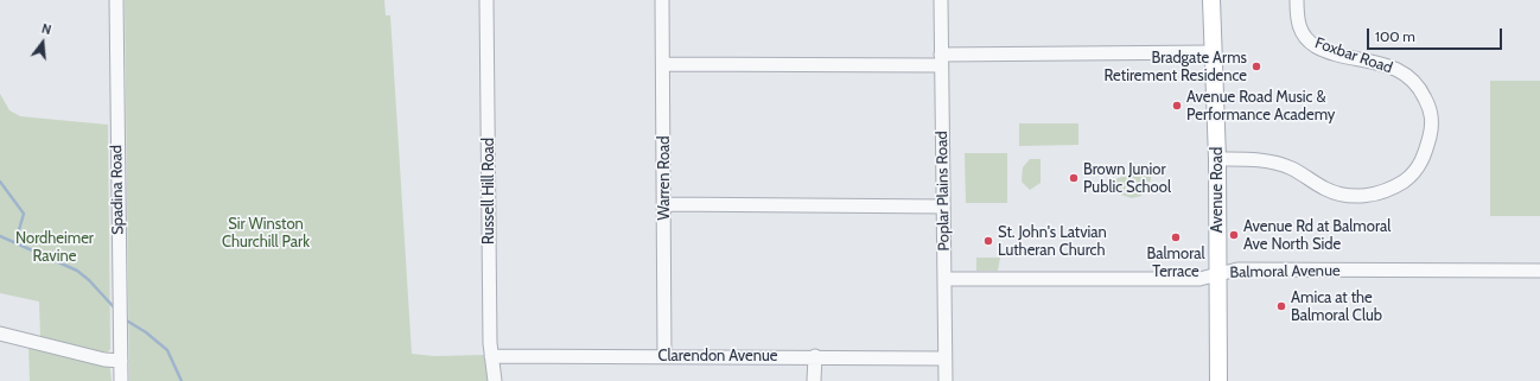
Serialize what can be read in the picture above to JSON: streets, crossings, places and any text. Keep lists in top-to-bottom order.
{
  "streets": {
    "main road": ["Avenue Road"],
    "street": [
      "Foxbar Road",
      "Warren Road",
      "Spadina Road",
      "Russell Hill Road",
      "Poplar Plains Road",
      "Balmoral Avenue",
      "Clarendon Avenue"
    ]
  },
  "crossings": [
    ["Foxbar Road", "Avenue Road"],
    ["Warren Road", "Clarendon Avenue"],
    ["Avenue Road", "Balmoral Avenue"],
    ["Russell Hill Road", "Clarendon Avenue"],
    ["Poplar Plains Road", "Balmoral Avenue"],
    ["Poplar Plains Road", "Clarendon Avenue"]
  ],
  "parks": ["Sir Winston Churchill Park", "Nordheimer Ravine"],
  "places": [
    "Bradgate Arms Retirement Residence",
    "Avenue Road Music & Performance Academy",
    "Brown Junior Public School",
    "Avenue Rd at Balmoral Ave North Side",
    "Balmoral Terrace",
    "St. John's Latvian Lutheran Church",
    "Amica at the Balmoral Club"
  ],
  "scale_bar": "100 m",
  "north": "top"
}
